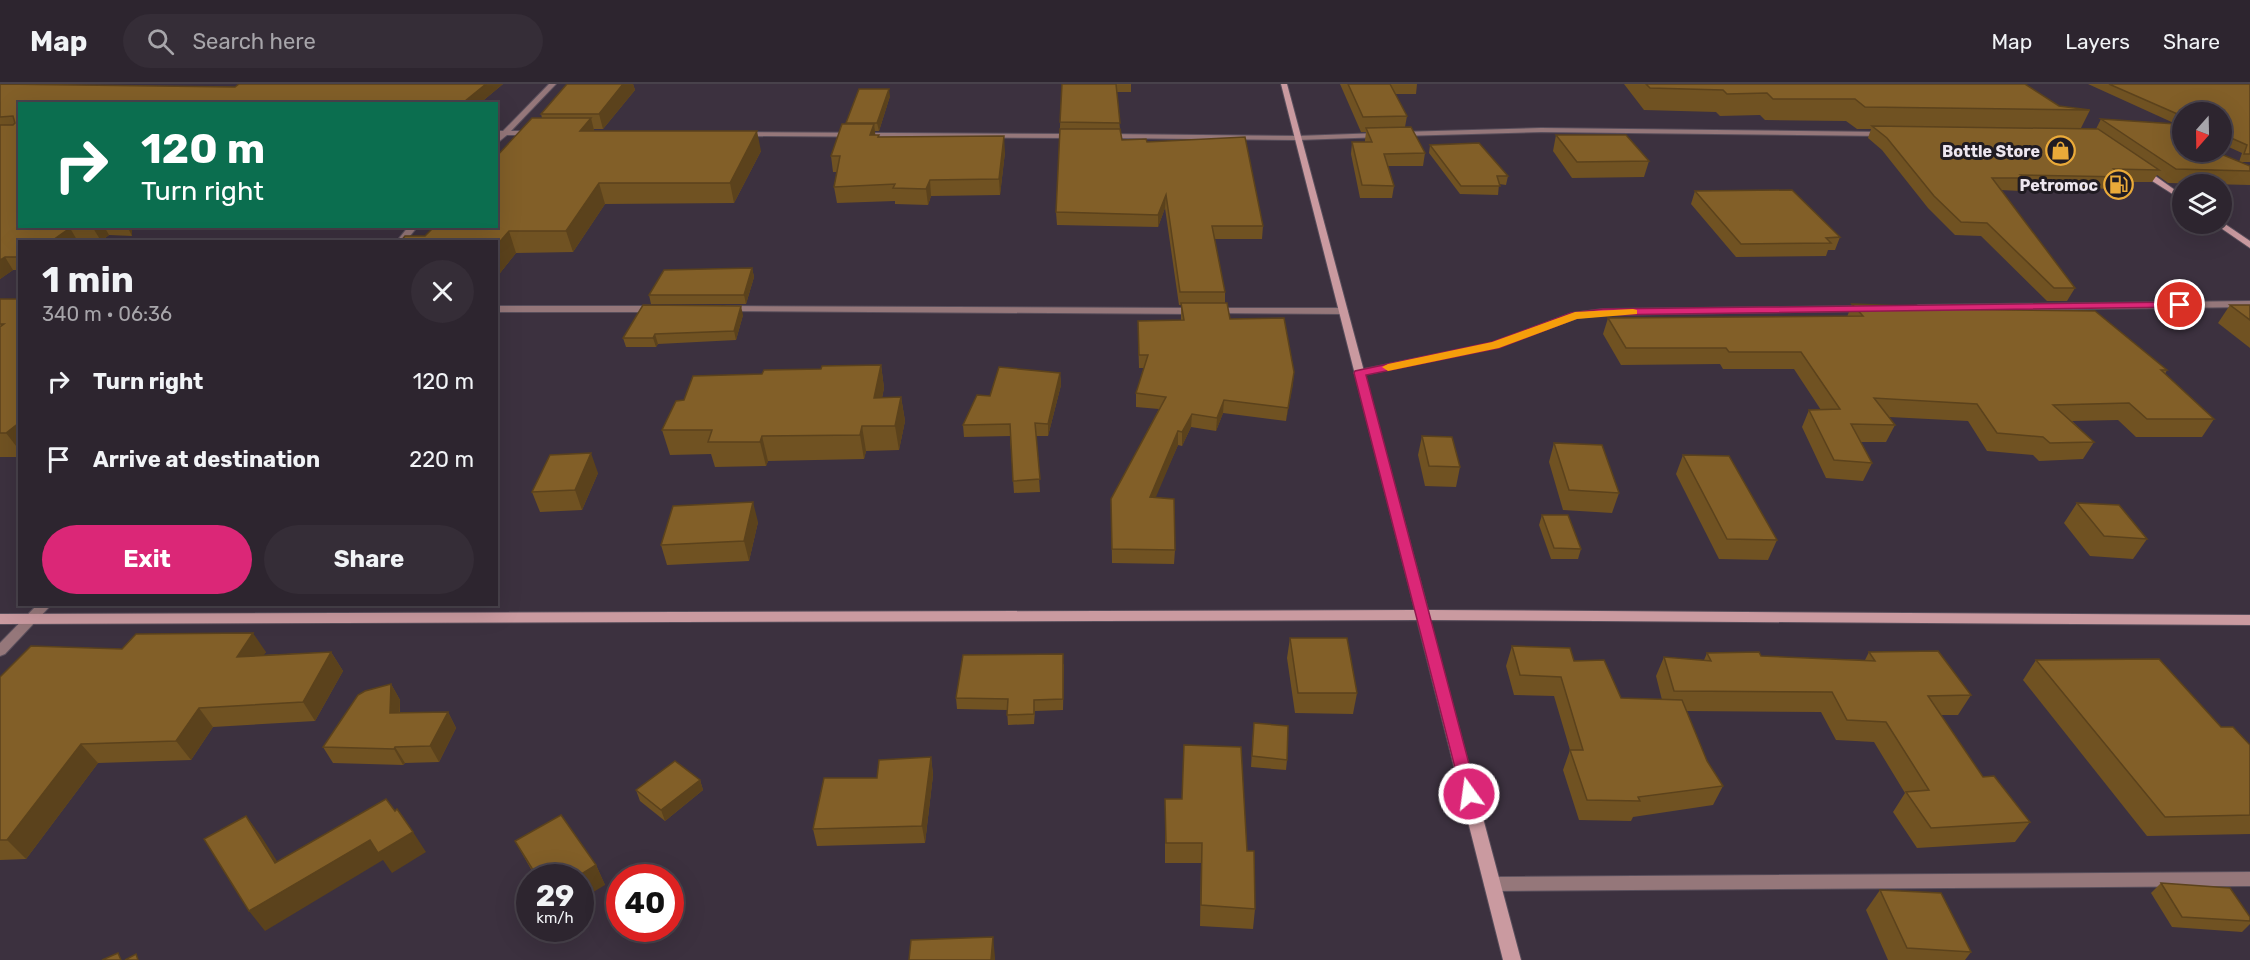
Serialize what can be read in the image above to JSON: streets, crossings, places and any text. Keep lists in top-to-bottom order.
{
  "places": {
    "shop": ["Bottle Store"],
    "fuel station": ["Petromoc"]
  },
  "north": "bottom",
  "page": {
    "header": "Map",
    "search": "Search here",
    "nav": ["Map", "Layers", "Share"],
    "turn": ["120 m", "Turn right"],
    "heading": ["1 min", "340 m · 06:36"],
    "list": [
      {
        "name": "Turn right",
        "value": "120 m"
      },
      {
        "name": "Arrive at destination",
        "value": "220 m"
      }
    ],
    "buttons": ["Exit", "Share"],
    "speed": "29 km/h",
    "limit": "40"
  }
}
